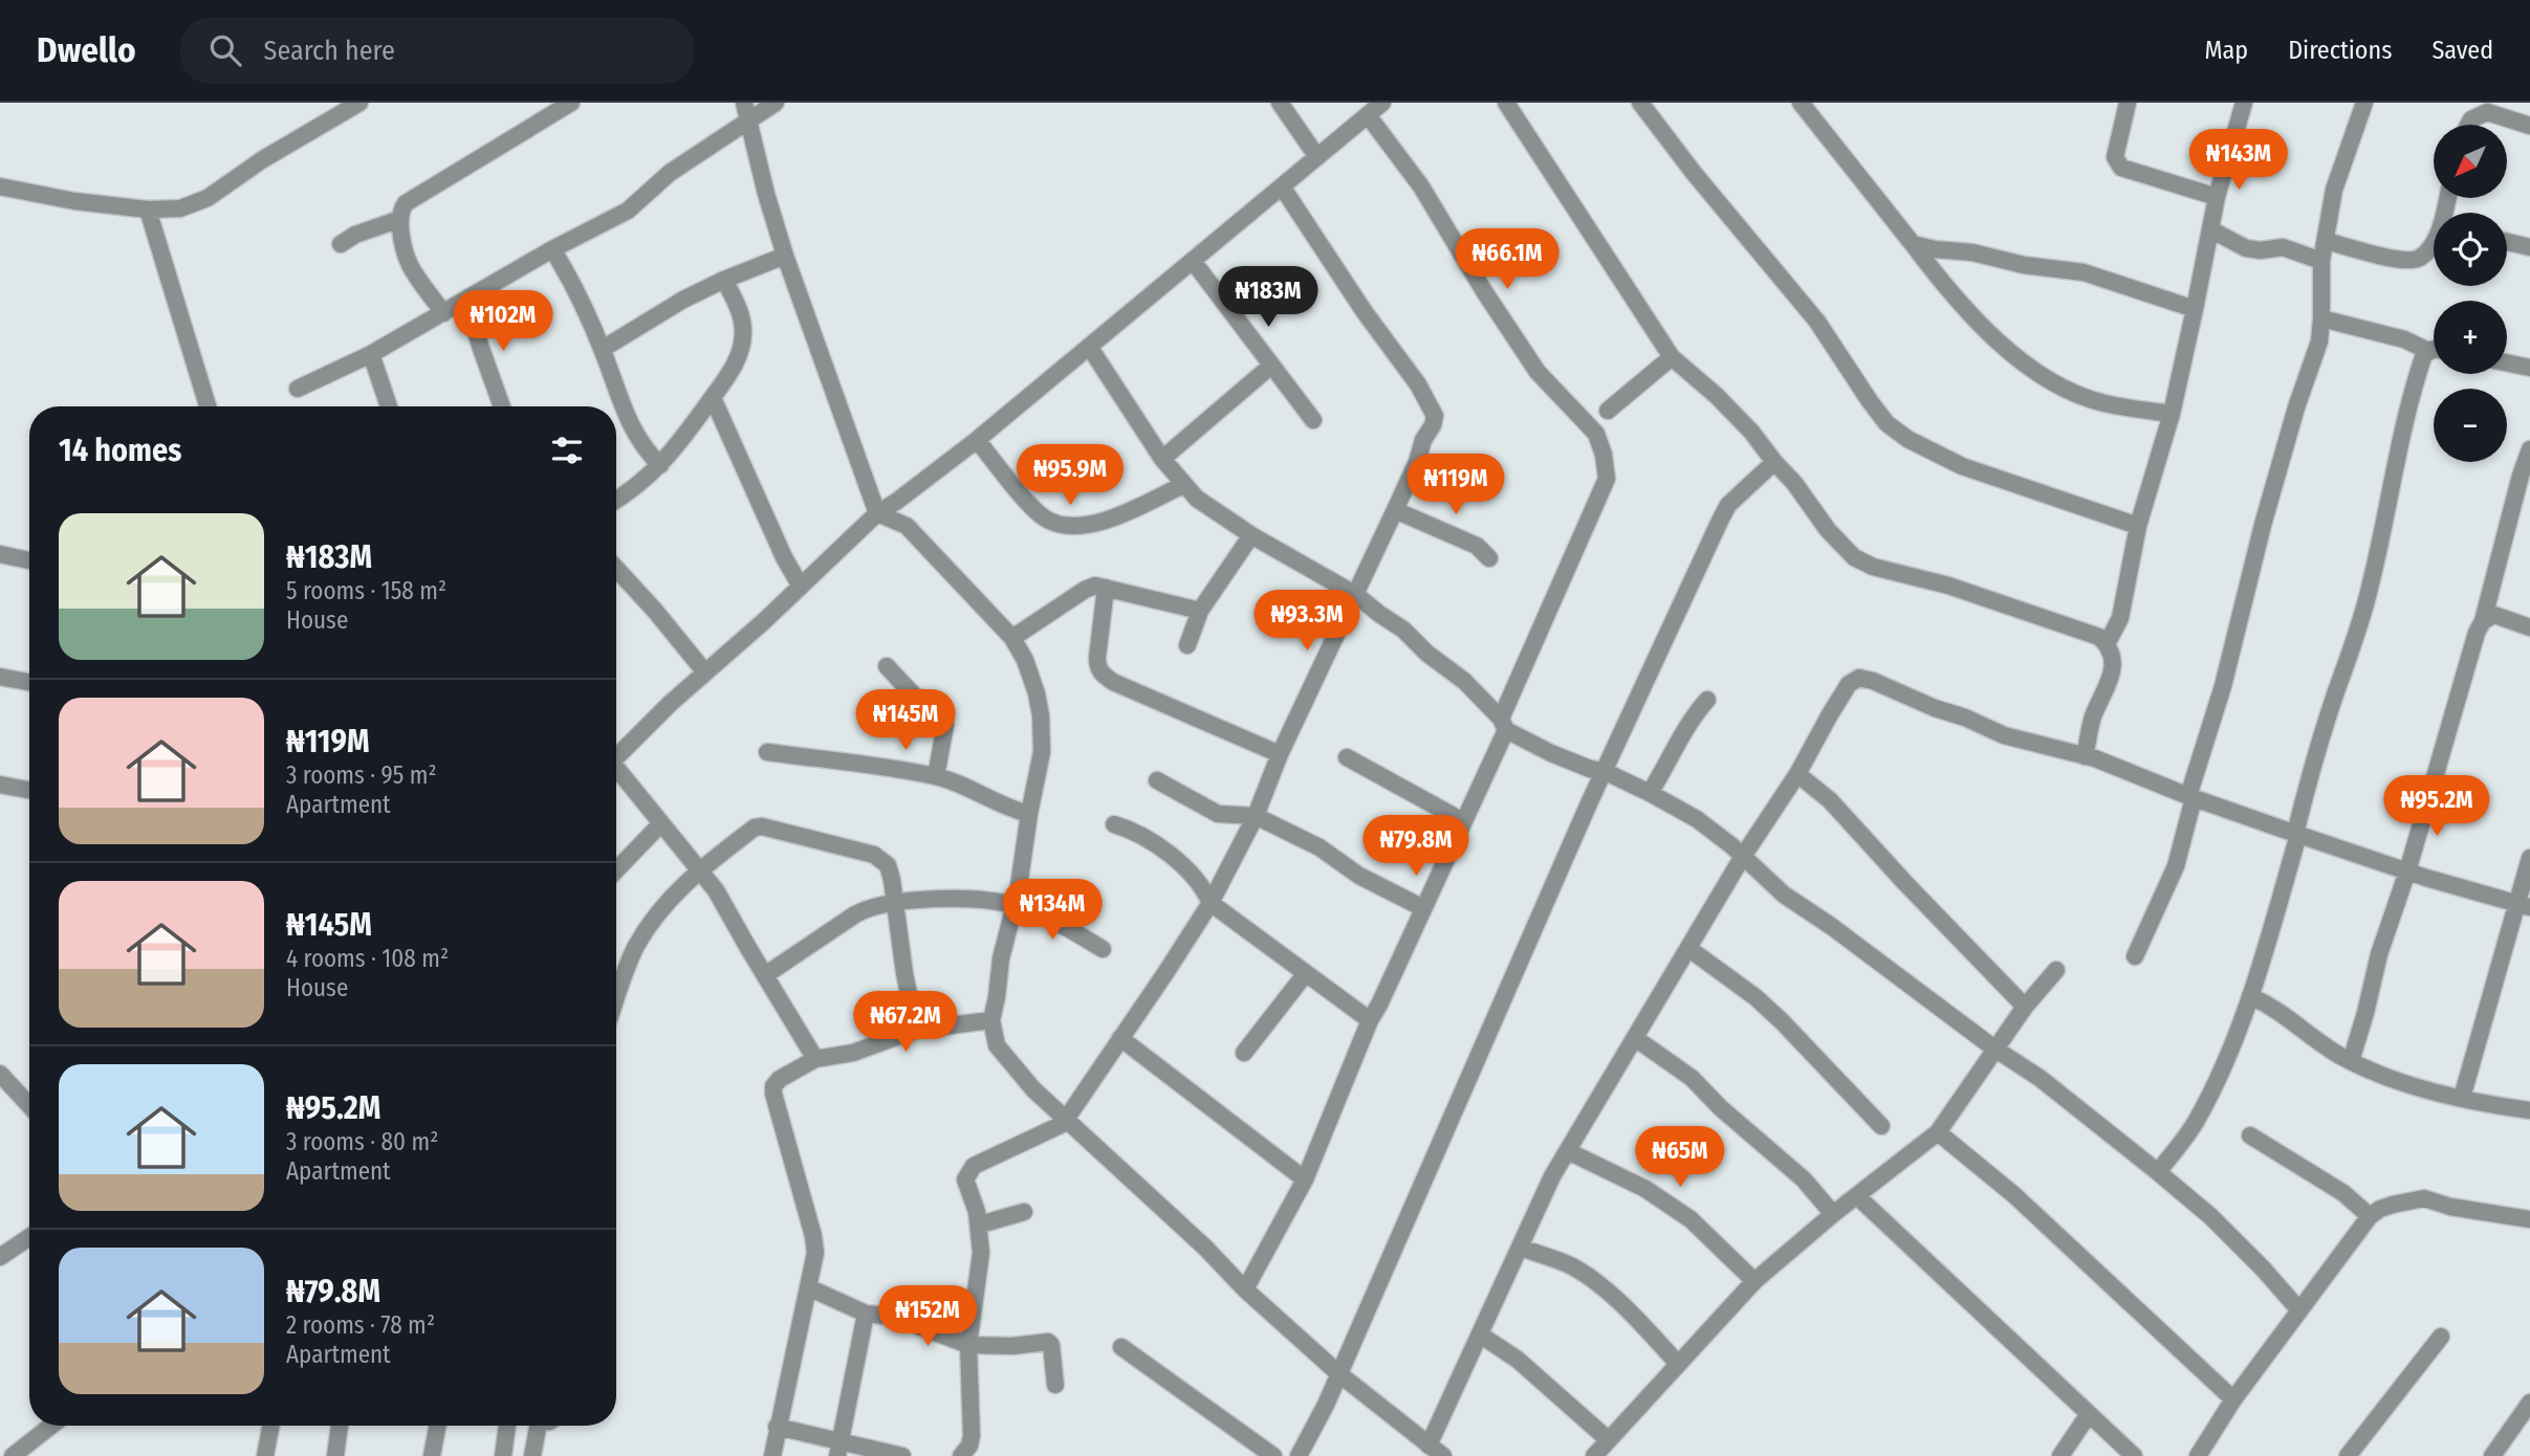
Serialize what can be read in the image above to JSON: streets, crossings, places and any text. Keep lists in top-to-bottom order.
{
  "north": "bottom left",
  "page": {
    "header": "Dwello",
    "search": "Search here",
    "nav": ["Map", "Directions", "Saved"],
    "map_buttons": ["+", "−"],
    "price": [
      "₦143M",
      "₦66.1M",
      "₦183M",
      "₦102M",
      "₦95.9M",
      "₦119M",
      "₦93.3M",
      "₦145M",
      "₦95.2M",
      "₦79.8M",
      "₦134M",
      "₦67.2M",
      "₦65M",
      "₦152M"
    ],
    "heading": "14 homes",
    "list": [
      {
        "name": "₦183M",
        "note": "5 rooms · 158 m² · House"
      },
      {
        "name": "₦119M",
        "note": "3 rooms · 95 m² · Apartment"
      },
      {
        "name": "₦145M",
        "note": "4 rooms · 108 m² · House"
      },
      {
        "name": "₦95.2M",
        "note": "3 rooms · 80 m² · Apartment"
      },
      {
        "name": "₦79.8M",
        "note": "2 rooms · 78 m² · Apartment"
      }
    ]
  }
}
